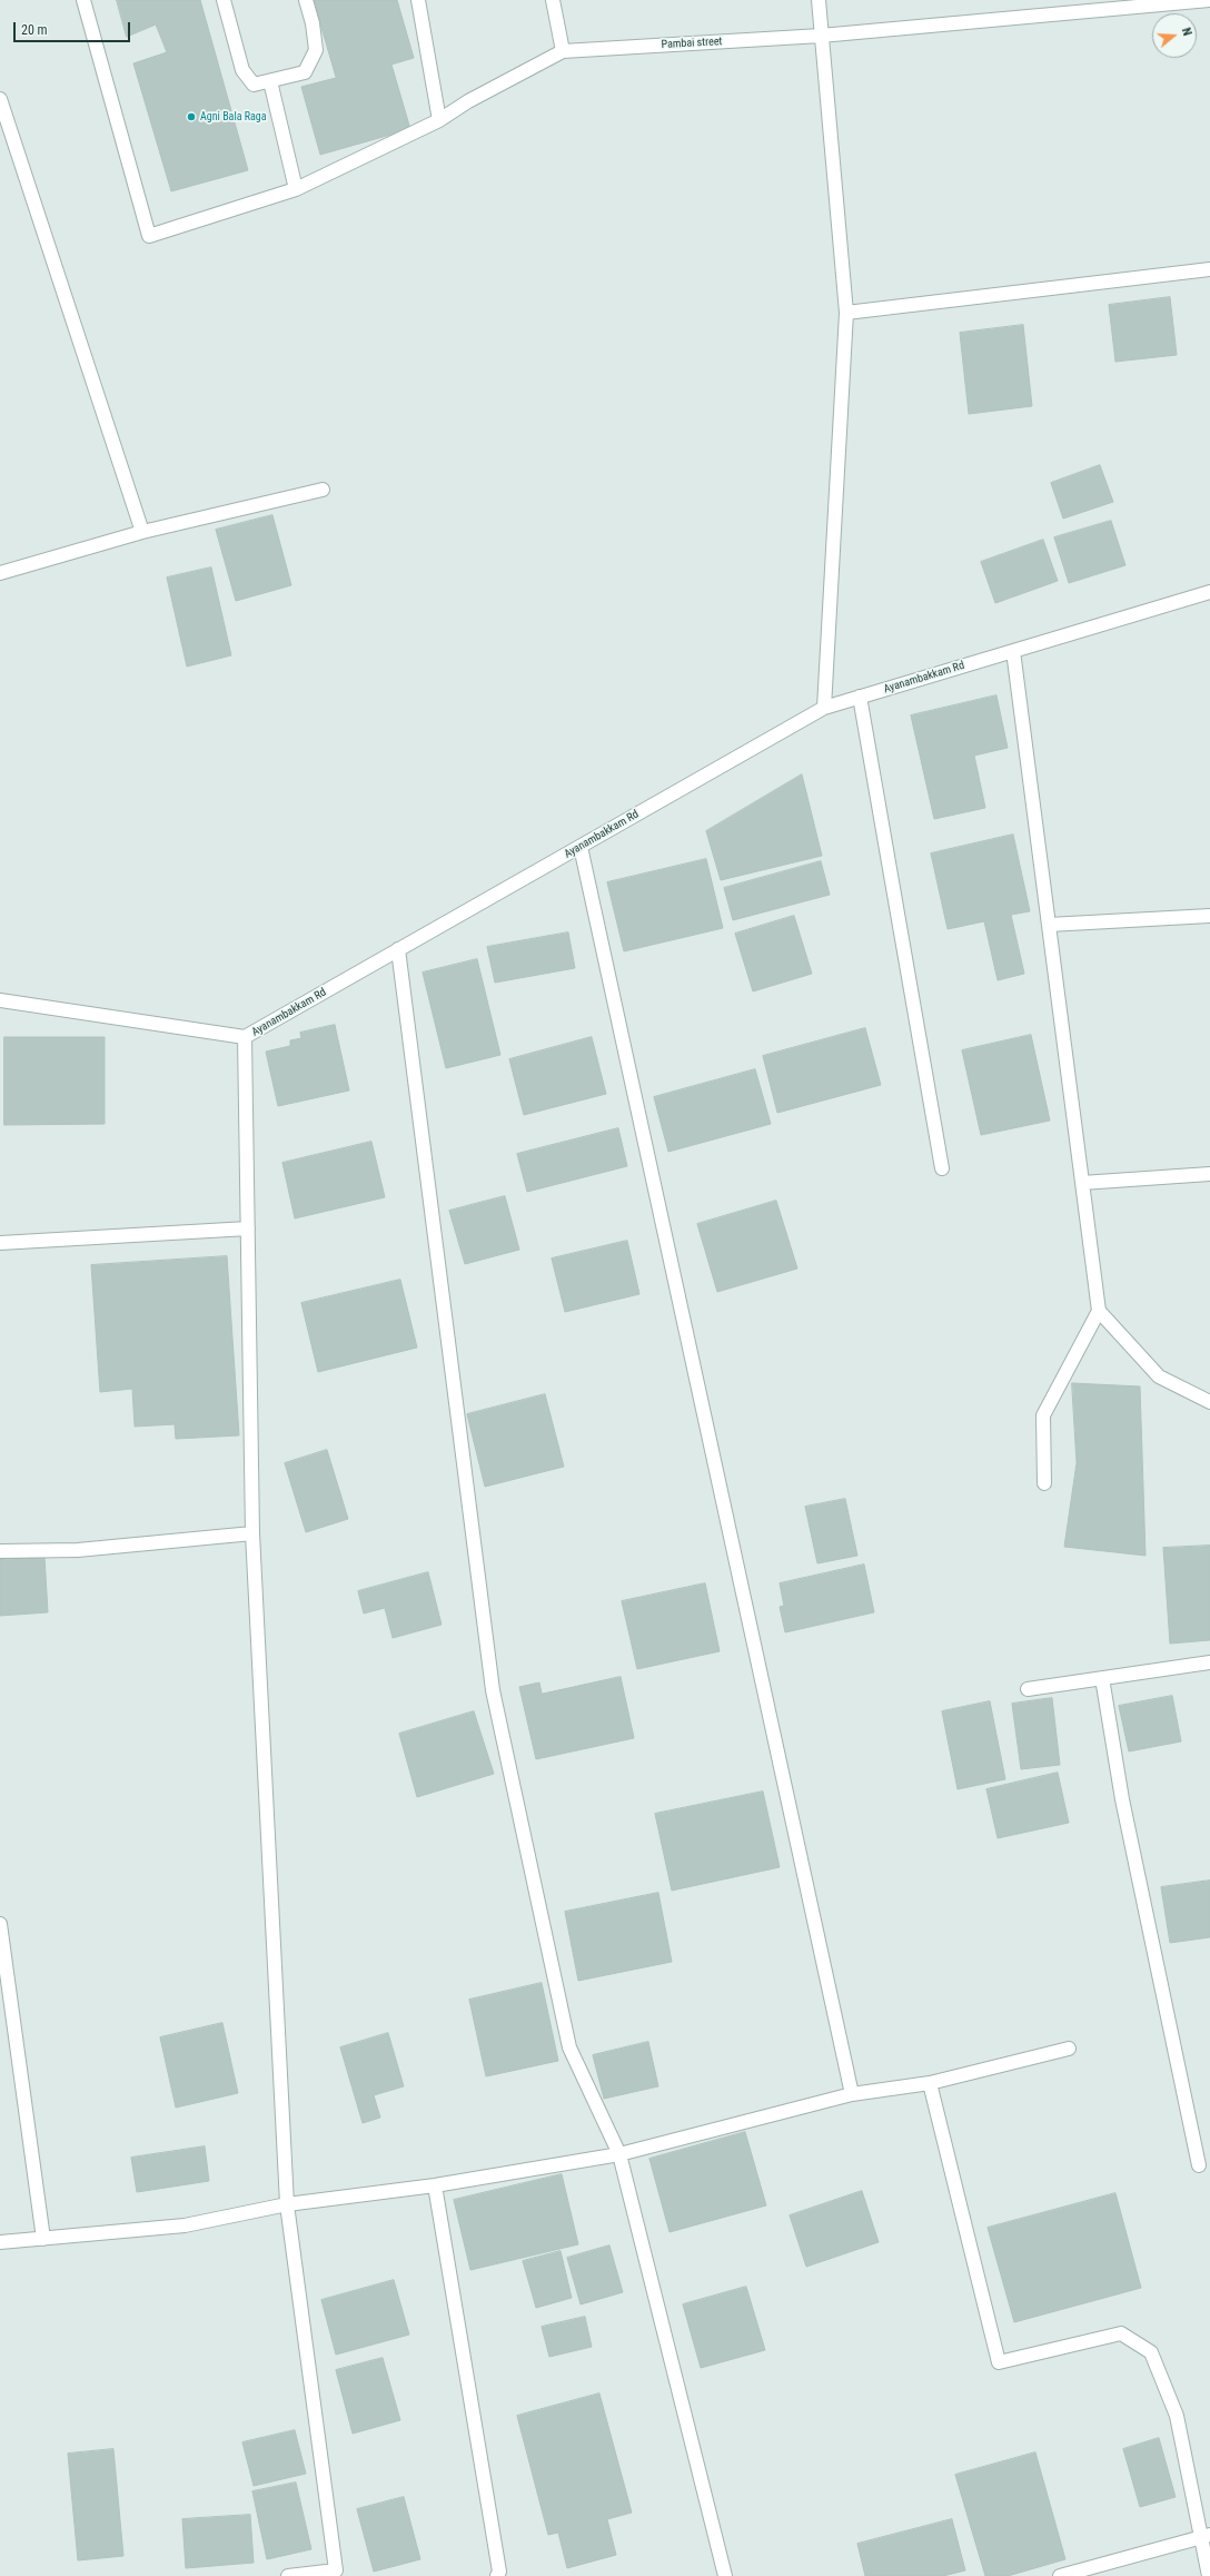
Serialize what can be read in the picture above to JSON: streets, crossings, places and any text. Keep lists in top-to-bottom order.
{
  "streets": {
    "street": ["Pambai street", "Ayanambakkam Rd"]
  },
  "places": ["Agni Bala Raga"],
  "scale_bar": "20 m",
  "north": "right"
}
